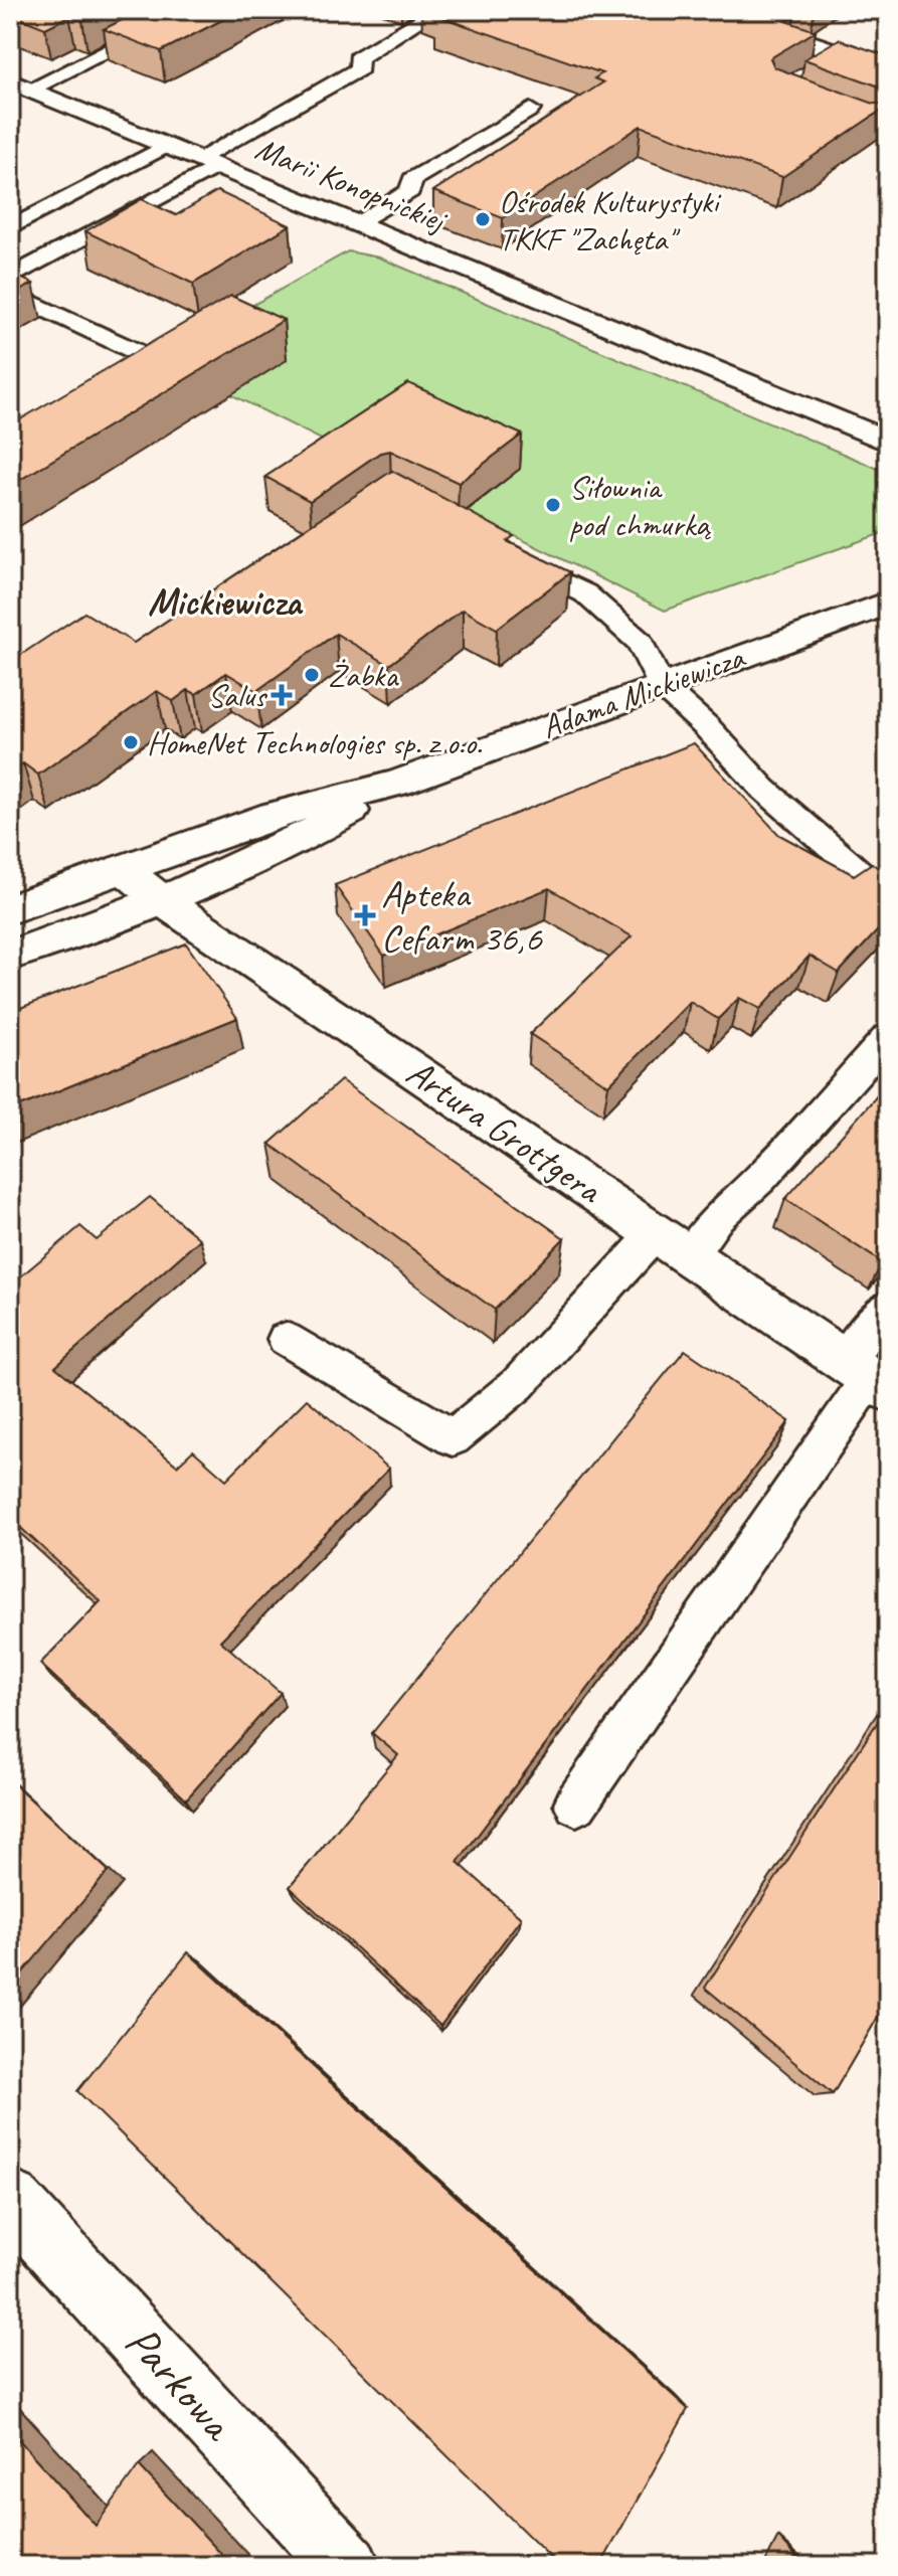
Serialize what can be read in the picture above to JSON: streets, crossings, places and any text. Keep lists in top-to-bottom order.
{
  "streets": {
    "street": [
      "Marii Konopnickiej",
      "Adama Mickiewicza",
      "Artura Grottgera",
      "Parkowa"
    ]
  },
  "crossings": [
    ["Adama Mickiewicza", "Artura Grottgera"]
  ],
  "districts": ["Mickiewicza"],
  "places": {
    "other": [
      "Ośrodek Kulturystyki TKKF \"Zachęta\"",
      "Siłownia pod chmurką",
      "Żabka",
      "HomeNet Technologies sp. z o.o."
    ],
    "health": ["Salus", "Apteka Cefarm 36,6"]
  }
}
